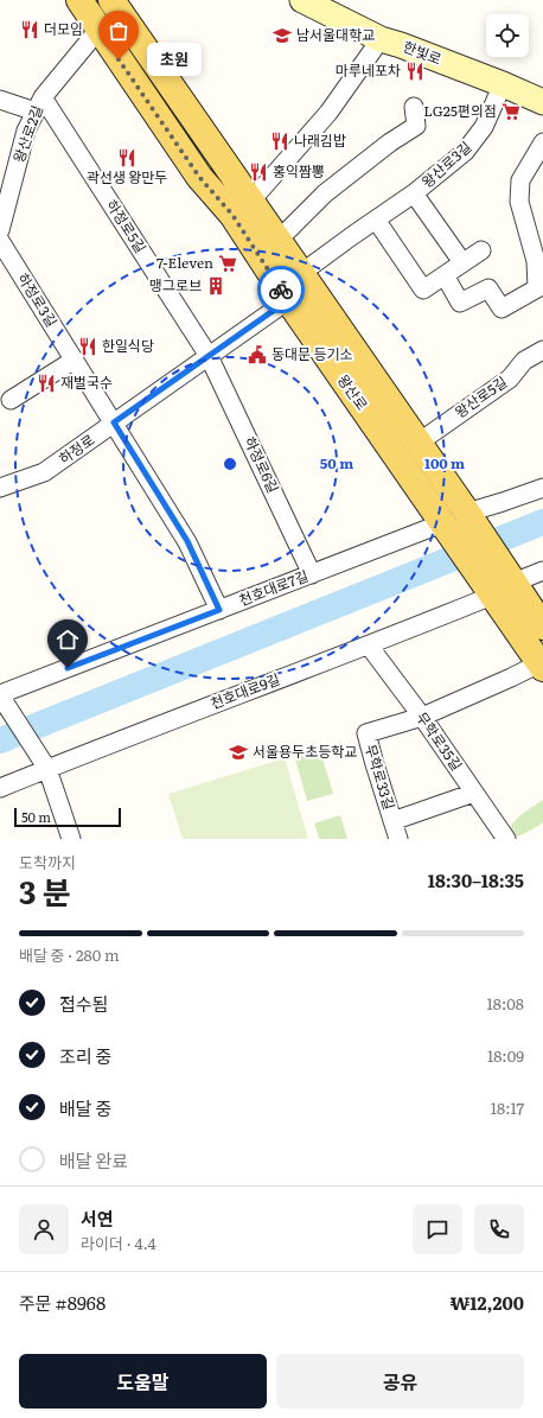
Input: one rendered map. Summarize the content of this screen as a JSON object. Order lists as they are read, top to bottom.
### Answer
{
  "streets": {
    "main road": ["왕산로"],
    "street": [
      "한빛로",
      "왕산로2길",
      "왕산로3길",
      "하정로5길",
      "하정로3길",
      "왕산로5길",
      "하정로",
      "하정로6길",
      "천호대로7길",
      "천호대로9길",
      "무학로35길",
      "무학로33길"
    ]
  },
  "crossings": [
    ["한빛로", "왕산로3길"],
    ["왕산로2길", "하정로5길"],
    ["왕산로2길", "왕산로"],
    ["왕산로3길", "왕산로"],
    ["하정로5길", "하정로"],
    ["하정로5길", "하정로6길"],
    ["하정로3길", "하정로"],
    ["하정로3길", "천호대로7길"],
    ["왕산로", "왕산로5길"],
    ["왕산로", "하정로"],
    ["왕산로", "천호대로7길"],
    ["왕산로", "천호대로9길"],
    ["하정로", "하정로6길"],
    ["하정로6길", "천호대로7길"],
    ["천호대로9길", "무학로35길"],
    ["무학로35길", "무학로33길"]
  ],
  "places": {
    "restaurant": [
      "더모임",
      "마루네포차",
      "나래김밥",
      "곽선생 왕만두",
      "홍익짬뽕",
      "한일식당",
      "재벌국수"
    ],
    "school or university": ["남서울대학교", "서울용두초등학교"],
    "other": ["초원"],
    "supermarket": ["LG25편의점", "7-Eleven"],
    "building": ["맹그로브"],
    "public building": ["동대문 등기소"]
  },
  "scale_bar": "50 m",
  "page": {
    "bubble": "초원",
    "scale": "50 m",
    "heading": ["3 분", "도착까지", "18:30–18:35"],
    "panel": [
      "서연",
      "라이더 · 4.4",
      "주문 #8968",
      "₩12,200"
    ],
    "bar": "배달 중 · 280 m",
    "list": [
      ["접수됨", "18:08"],
      ["조리 중", "18:09"],
      ["배달 중", "18:17"],
      "배달 완료"
    ],
    "buttons": ["도움말", "공유"]
  },
  "rings": ["50 m", "100 m"]
}
